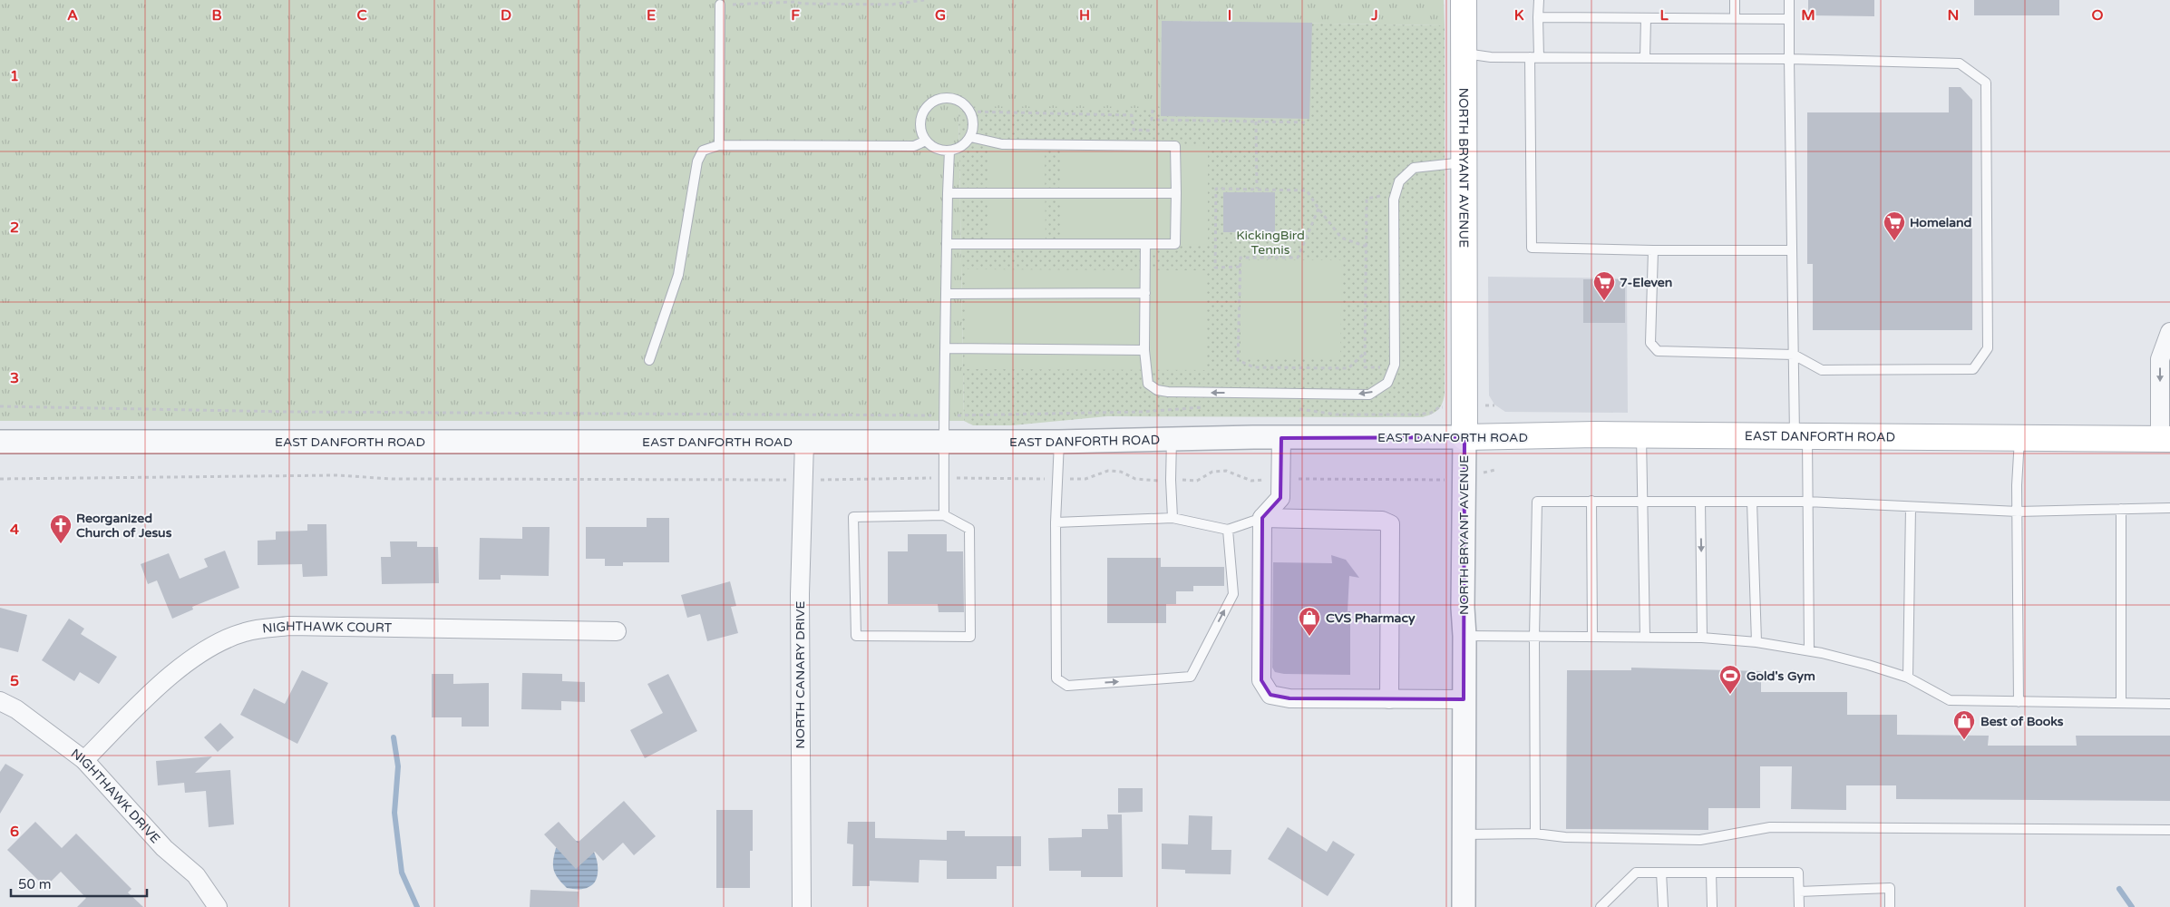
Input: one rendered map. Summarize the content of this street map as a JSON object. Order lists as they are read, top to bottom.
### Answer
{
  "streets": {
    "main road": ["NORTH BRYANT AVENUE", "EAST DANFORTH ROAD"],
    "street": ["NIGHTHAWK COURT", "NORTH CANARY DRIVE", "NIGHTHAWK DRIVE"]
  },
  "crossings": [
    ["NORTH BRYANT AVENUE", "EAST DANFORTH ROAD"],
    ["EAST DANFORTH ROAD", "NORTH CANARY DRIVE"],
    ["NIGHTHAWK COURT", "NIGHTHAWK DRIVE"]
  ],
  "parks": ["KickingBird Tennis"],
  "places": {
    "supermarket": ["Homeland", "7-Eleven"],
    "church": ["Reorganized Church of Jesus"],
    "shop": ["CVS Pharmacy", "Best of Books"],
    "sports": ["Gold's Gym"]
  },
  "scale_bar": "50 m",
  "grid": {
    "columns": [
      "A",
      "B",
      "C",
      "D",
      "E",
      "F",
      "G",
      "H",
      "I",
      "J",
      "K",
      "L",
      "M",
      "N",
      "O"
    ],
    "rows": [
      "1",
      "2",
      "3",
      "4",
      "5",
      "6"
    ]
  }
}
